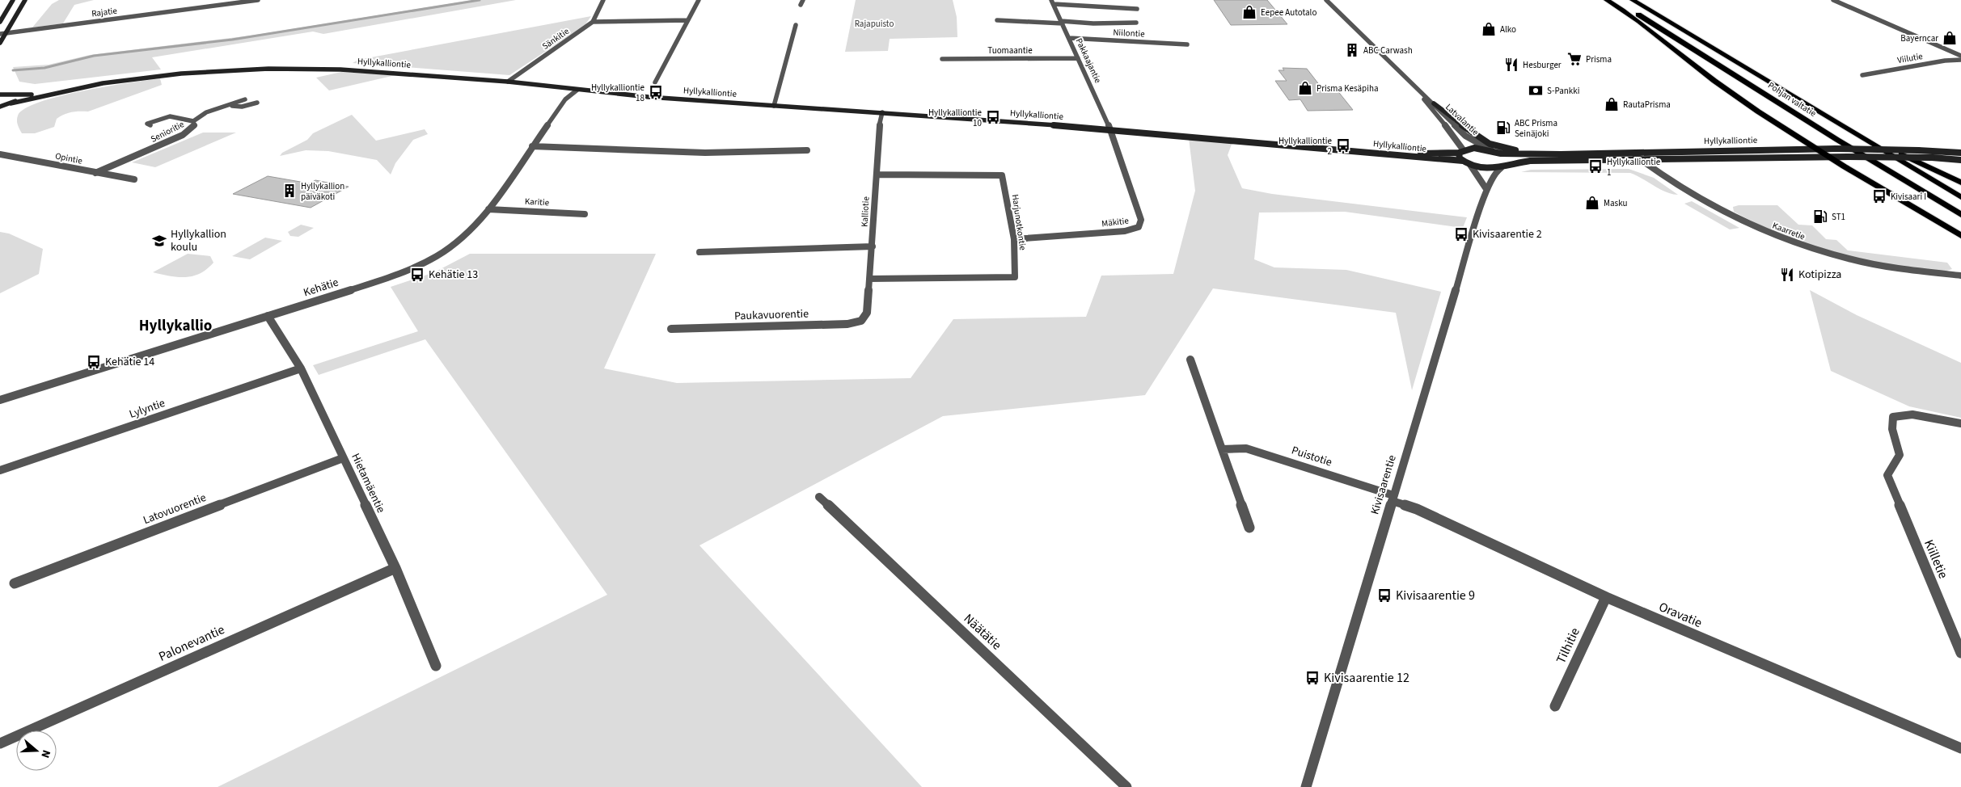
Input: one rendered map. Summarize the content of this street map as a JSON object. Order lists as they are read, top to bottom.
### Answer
{
  "streets": {
    "highway": ["Pohjan valtatie"],
    "main road": ["Hyllykalliontie"],
    "street": [
      "Rajatie",
      "Niilontie",
      "Sänkitie",
      "Tuomaantie",
      "Viilutie",
      "Pakkaajantie",
      "Latvalantie",
      "Senioritie",
      "Opintie",
      "Karitie",
      "Kalliotie",
      "Harjunotkontie",
      "Mäkitie",
      "Kaarretie",
      "Kehätie",
      "Paukavuorentie",
      "Lylyntie",
      "Puistotie",
      "Hietamäentie",
      "Kivisaarentie",
      "Latovuorentie",
      "Kiilletie",
      "Oravatie",
      "Näätätie",
      "Palonevantie",
      "Tilhitie"
    ]
  },
  "crossings": [
    ["Niilontie", "Pakkaajantie"],
    ["Sänkitie", "Hyllykalliontie"],
    ["Tuomaantie", "Pakkaajantie"],
    ["Pakkaajantie", "Hyllykalliontie"],
    ["Pakkaajantie", "Mäkitie"],
    ["Hyllykalliontie", "Latvalantie"],
    ["Hyllykalliontie", "Kalliotie"],
    ["Hyllykalliontie", "Mäkitie"],
    ["Hyllykalliontie", "Kaarretie"],
    ["Hyllykalliontie", "Kehätie"],
    ["Hyllykalliontie", "Kivisaarentie"],
    ["Senioritie", "Opintie"],
    ["Karitie", "Kehätie"],
    ["Kalliotie", "Harjunotkontie"],
    ["Kalliotie", "Paukavuorentie"],
    ["Harjunotkontie", "Mäkitie"],
    ["Kehätie", "Hietamäentie"],
    ["Lylyntie", "Hietamäentie"],
    ["Puistotie", "Kivisaarentie"],
    ["Puistotie", "Oravatie"],
    ["Hietamäentie", "Latovuorentie"],
    ["Hietamäentie", "Palonevantie"],
    ["Kivisaarentie", "Oravatie"],
    ["Oravatie", "Tilhitie"]
  ],
  "districts": ["Hyllykallio"],
  "parks": ["Rajapuisto"],
  "places": {
    "shop": [
      "Eepee Autotalo",
      "Alko",
      "Bayerncar",
      "Prisma Kesäpiha",
      "RautaPrisma",
      "Masku"
    ],
    "building": ["ABC Carwash", "Hyllykallion päiväkoti"],
    "supermarket": ["Prisma"],
    "restaurant": ["Hesburger", "Kotipizza"],
    "bank": ["S-Pankki"],
    "bus stop": [
      "Hyllykalliontie 18",
      "Hyllykalliontie 10",
      "Hyllykalliontie 2",
      "Hyllykalliontie 1",
      "Kivisaari I",
      "Kivisaarentie 2",
      "Kehätie 13",
      "Kehätie 14",
      "Kivisaarentie 9",
      "Kivisaarentie 12"
    ],
    "fuel station": ["ABC Prisma Seinäjoki", "ST1"],
    "school or university": ["Hyllykallion koulu"]
  },
  "north": "right"
}
